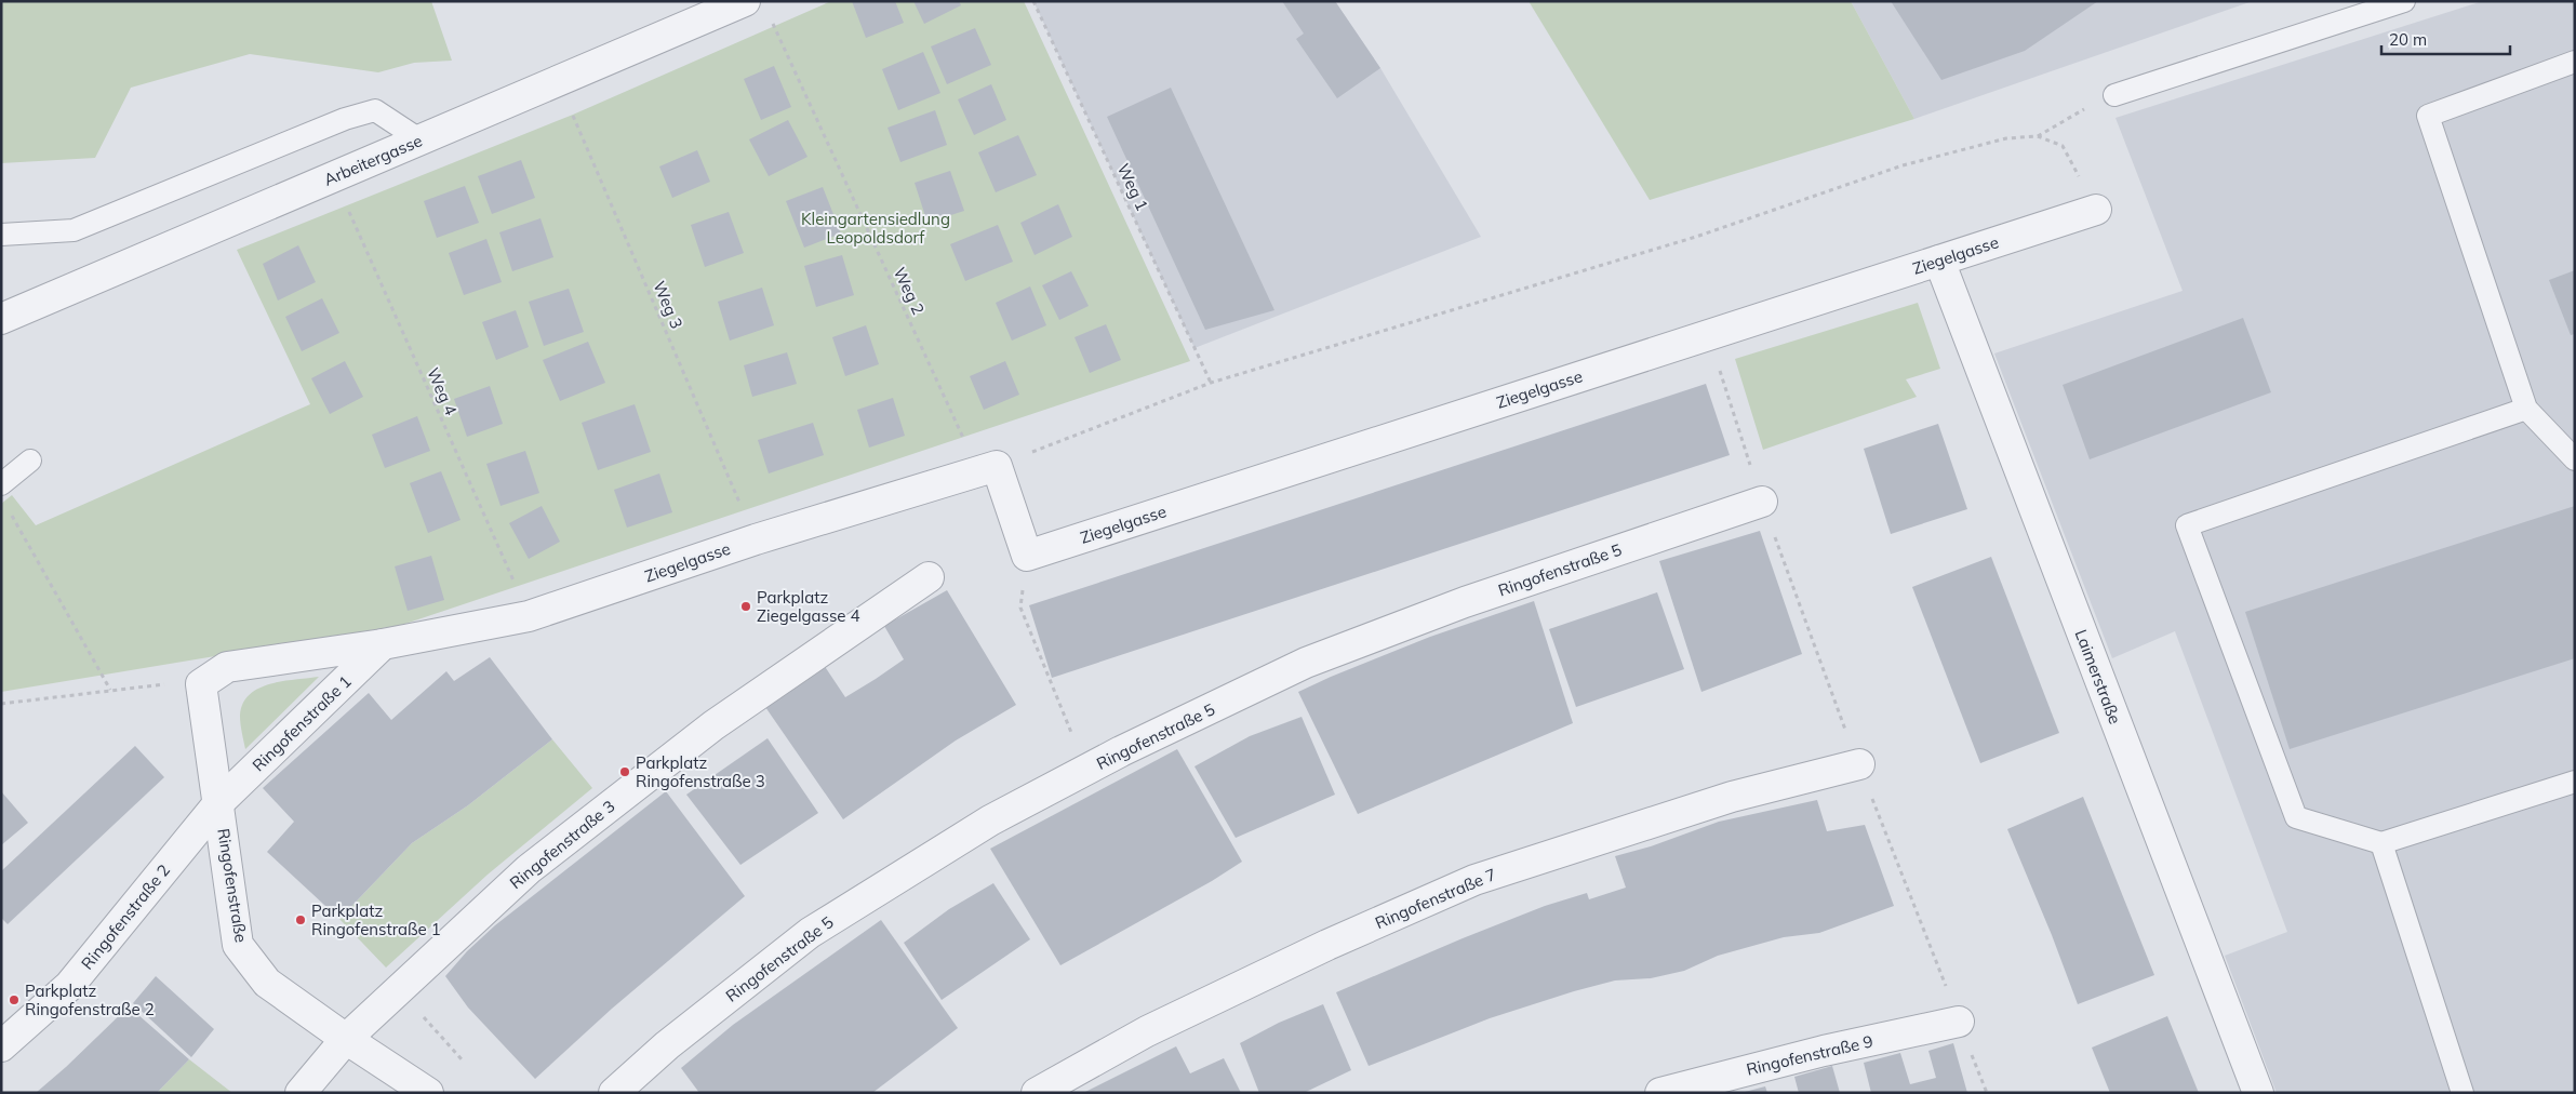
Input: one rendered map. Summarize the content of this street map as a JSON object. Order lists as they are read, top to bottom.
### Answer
{
  "streets": {
    "street": [
      "Arbeitergasse",
      "Ziegelgasse",
      "Ringofenstraße 5",
      "Laimerstraße",
      "Ringofenstraße 1",
      "Ringofenstraße 3",
      "Ringofenstraße",
      "Ringofenstraße 7",
      "Ringofenstraße 2",
      "Ringofenstraße 9"
    ],
    "path": [
      "Weg 1",
      "Weg 2",
      "Weg 3",
      "Weg 4"
    ]
  },
  "crossings": [
    ["Arbeitergasse", "Weg 3"],
    ["Arbeitergasse", "Weg 4"],
    ["Ziegelgasse", "Weg 2"],
    ["Ziegelgasse", "Weg 3"],
    ["Ziegelgasse", "Weg 4"],
    ["Ziegelgasse", "Laimerstraße"],
    ["Ziegelgasse", "Ringofenstraße 1"],
    ["Ziegelgasse", "Ringofenstraße"],
    ["Ringofenstraße 1", "Ringofenstraße"],
    ["Ringofenstraße 1", "Ringofenstraße 2"],
    ["Ringofenstraße 3", "Ringofenstraße"],
    ["Ringofenstraße", "Ringofenstraße 2"]
  ],
  "parks": ["Kleingartensiedlung Leopoldsdorf"],
  "places": [
    "Parkplatz Ziegelgasse 4",
    "Parkplatz Ringofenstraße 3",
    "Parkplatz Ringofenstraße 1",
    "Parkplatz Ringofenstraße 2"
  ],
  "scale_bar": "20 m"
}
